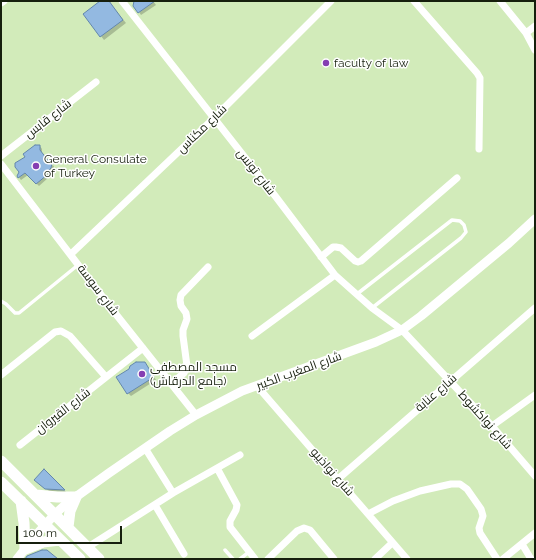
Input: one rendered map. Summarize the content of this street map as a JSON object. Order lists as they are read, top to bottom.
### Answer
{
  "streets": {
    "street": [
      "شارع قابس",
      "شارع مكناس",
      "شارع تونس",
      "شارع سوسة",
      "شارع المغرب الكبير",
      "شارع عنابة",
      "شارع القيروان",
      "شارع نواكشوط",
      "شارع نواذيبو"
    ]
  },
  "crossings": [
    ["شارع مكناس", "شارع تونس"],
    ["شارع مكناس", "شارع سوسة"],
    ["شارع تونس", "شارع المغرب الكبير"],
    ["شارع تونس", "شارع نواكشوط"],
    ["شارع سوسة", "شارع المغرب الكبير"],
    ["شارع سوسة", "شارع القيروان"],
    ["شارع المغرب الكبير", "شارع نواكشوط"],
    ["شارع المغرب الكبير", "شارع نواذيبو"],
    ["شارع عنابة", "شارع نواكشوط"],
    ["شارع عنابة", "شارع نواذيبو"]
  ],
  "places": ["faculty of law", "General Consulate of Turkey", "مسجد المصطفى (جامع الدرقاش)"],
  "scale_bar": "100 m"
}
